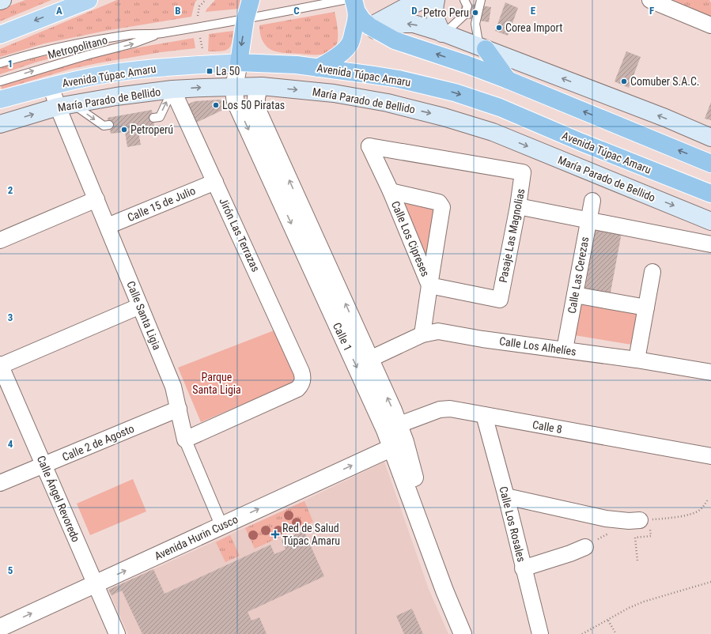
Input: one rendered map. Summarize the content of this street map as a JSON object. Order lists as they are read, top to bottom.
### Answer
{
  "streets": {
    "highway": ["Avenida Túpac Amaru"],
    "main road": ["María Parado de Bellido"],
    "street": [
      "Calle 15 de Julio",
      "Jirón Las Terrazas",
      "Pasaje Las Magnolias",
      "Calle Los Cipreses",
      "Calle Las Cerezas",
      "Calle Santa Ligia",
      "Calle 1",
      "Calle Los Alhelíes",
      "Calle 8",
      "Calle 2 de Agosto",
      "Calle Ángel Revoredo",
      "Calle Los Rosales",
      "Avenida Hurin Cusco"
    ],
    "lane": ["Metropolitano"]
  },
  "crossings": [
    ["Avenida Túpac Amaru", "Calle Santa Ligia"],
    ["Avenida Túpac Amaru", "Calle 1"],
    ["María Parado de Bellido", "Jirón Las Terrazas"],
    ["María Parado de Bellido", "Calle Santa Ligia"],
    ["María Parado de Bellido", "Calle 1"],
    ["Calle 15 de Julio", "Jirón Las Terrazas"],
    ["Calle 15 de Julio", "Calle Santa Ligia"],
    ["Jirón Las Terrazas", "Calle Santa Ligia"],
    ["Pasaje Las Magnolias", "Calle Los Cipreses"],
    ["Calle Los Cipreses", "Calle Los Alhelíes"],
    ["Calle Las Cerezas", "Calle Los Alhelíes"],
    ["Calle Santa Ligia", "Calle 2 de Agosto"],
    ["Calle Santa Ligia", "Avenida Hurin Cusco"],
    ["Calle 1", "Calle Los Alhelíes"],
    ["Calle 1", "Calle 8"],
    ["Calle 1", "Avenida Hurin Cusco"],
    ["Calle 8", "Calle Los Rosales"],
    ["Calle 2 de Agosto", "Calle Ángel Revoredo"],
    ["Calle Ángel Revoredo", "Avenida Hurin Cusco"]
  ],
  "one_way": ["Avenida Hurin Cusco"],
  "parks": ["Parque Santa Ligia"],
  "places": {
    "other": [
      "Petro Peru",
      "Corea Import",
      "Comuber S.A.C.",
      "Los 50 Piratas",
      "Petroperú"
    ],
    "transit": ["La 50"],
    "health": ["Red de Salud Túpac Amaru"]
  },
  "grid": {
    "columns": [
      "A",
      "B",
      "C",
      "D",
      "E",
      "F"
    ],
    "rows": [
      "1",
      "2",
      "3",
      "4",
      "5"
    ]
  }
}
